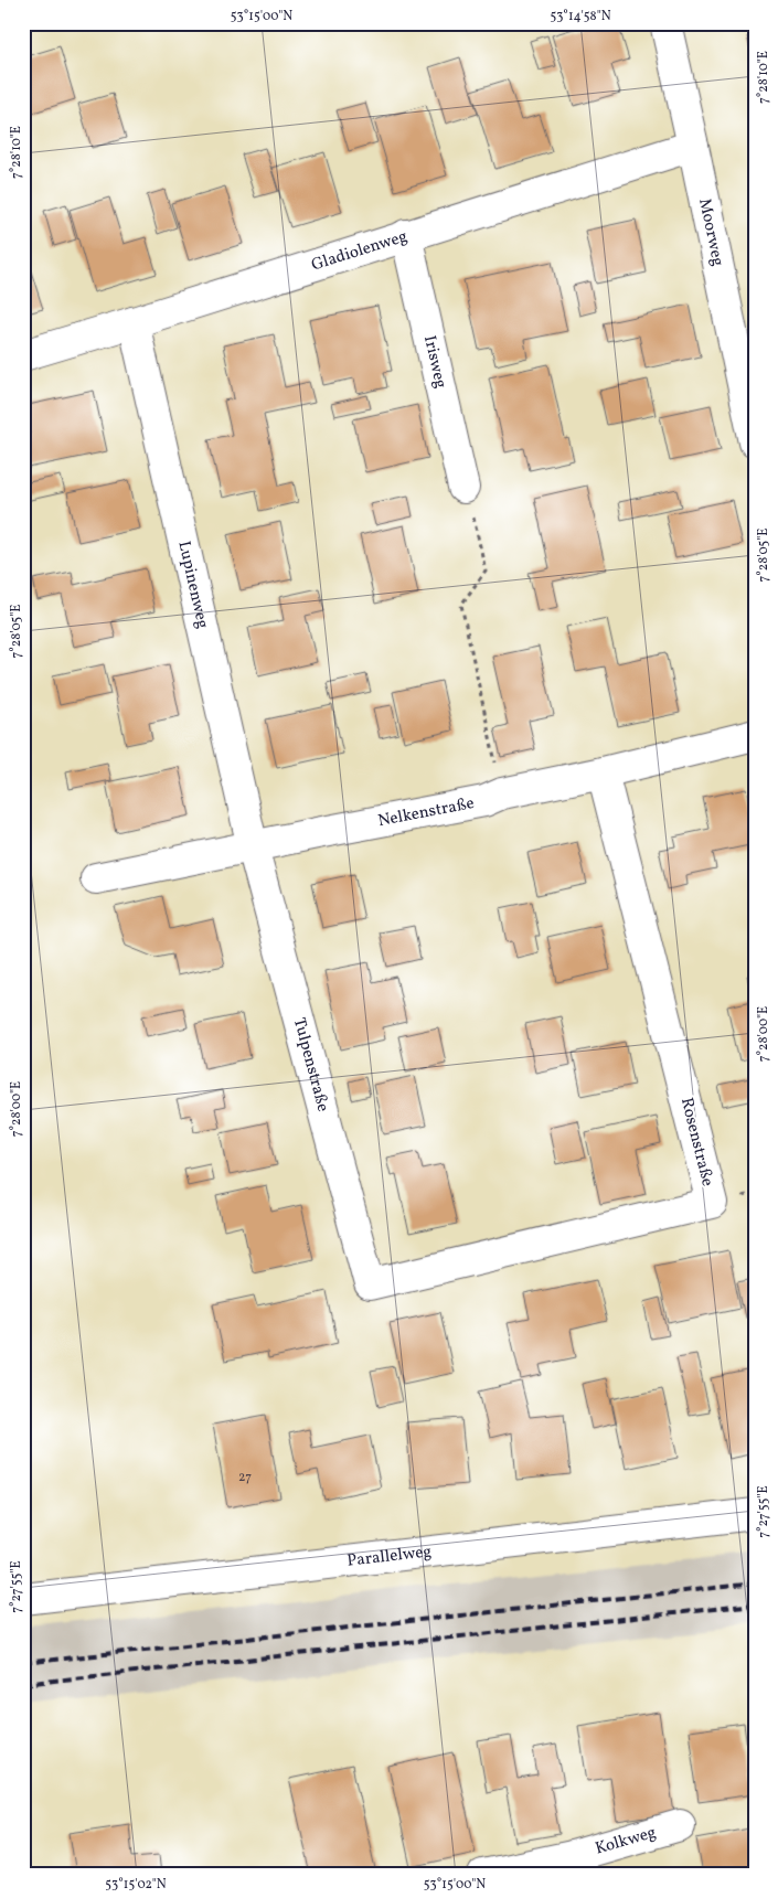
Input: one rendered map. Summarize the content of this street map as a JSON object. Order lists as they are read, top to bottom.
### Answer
{
  "streets": {
    "street": [
      "Moorweg",
      "Gladiolenweg",
      "Irisweg",
      "Lupinenweg",
      "Nelkenstraße",
      "Tulpenstraße",
      "Rosenstraße",
      "Parallelweg",
      "Kolkweg"
    ]
  },
  "crossings": [
    ["Moorweg", "Gladiolenweg"],
    ["Gladiolenweg", "Irisweg"],
    ["Gladiolenweg", "Lupinenweg"],
    ["Lupinenweg", "Nelkenstraße"],
    ["Lupinenweg", "Tulpenstraße"],
    ["Nelkenstraße", "Tulpenstraße"],
    ["Nelkenstraße", "Rosenstraße"],
    ["Tulpenstraße", "Rosenstraße"]
  ],
  "house_numbers": ["27"],
  "coordinates": [
    "53°15'00\"N",
    "53°14'58\"N",
    "7°28'10\"E",
    "7°28'05\"E",
    "7°28'00\"E",
    "7°27'55\"E",
    "53°15'02\"N"
  ]
}
